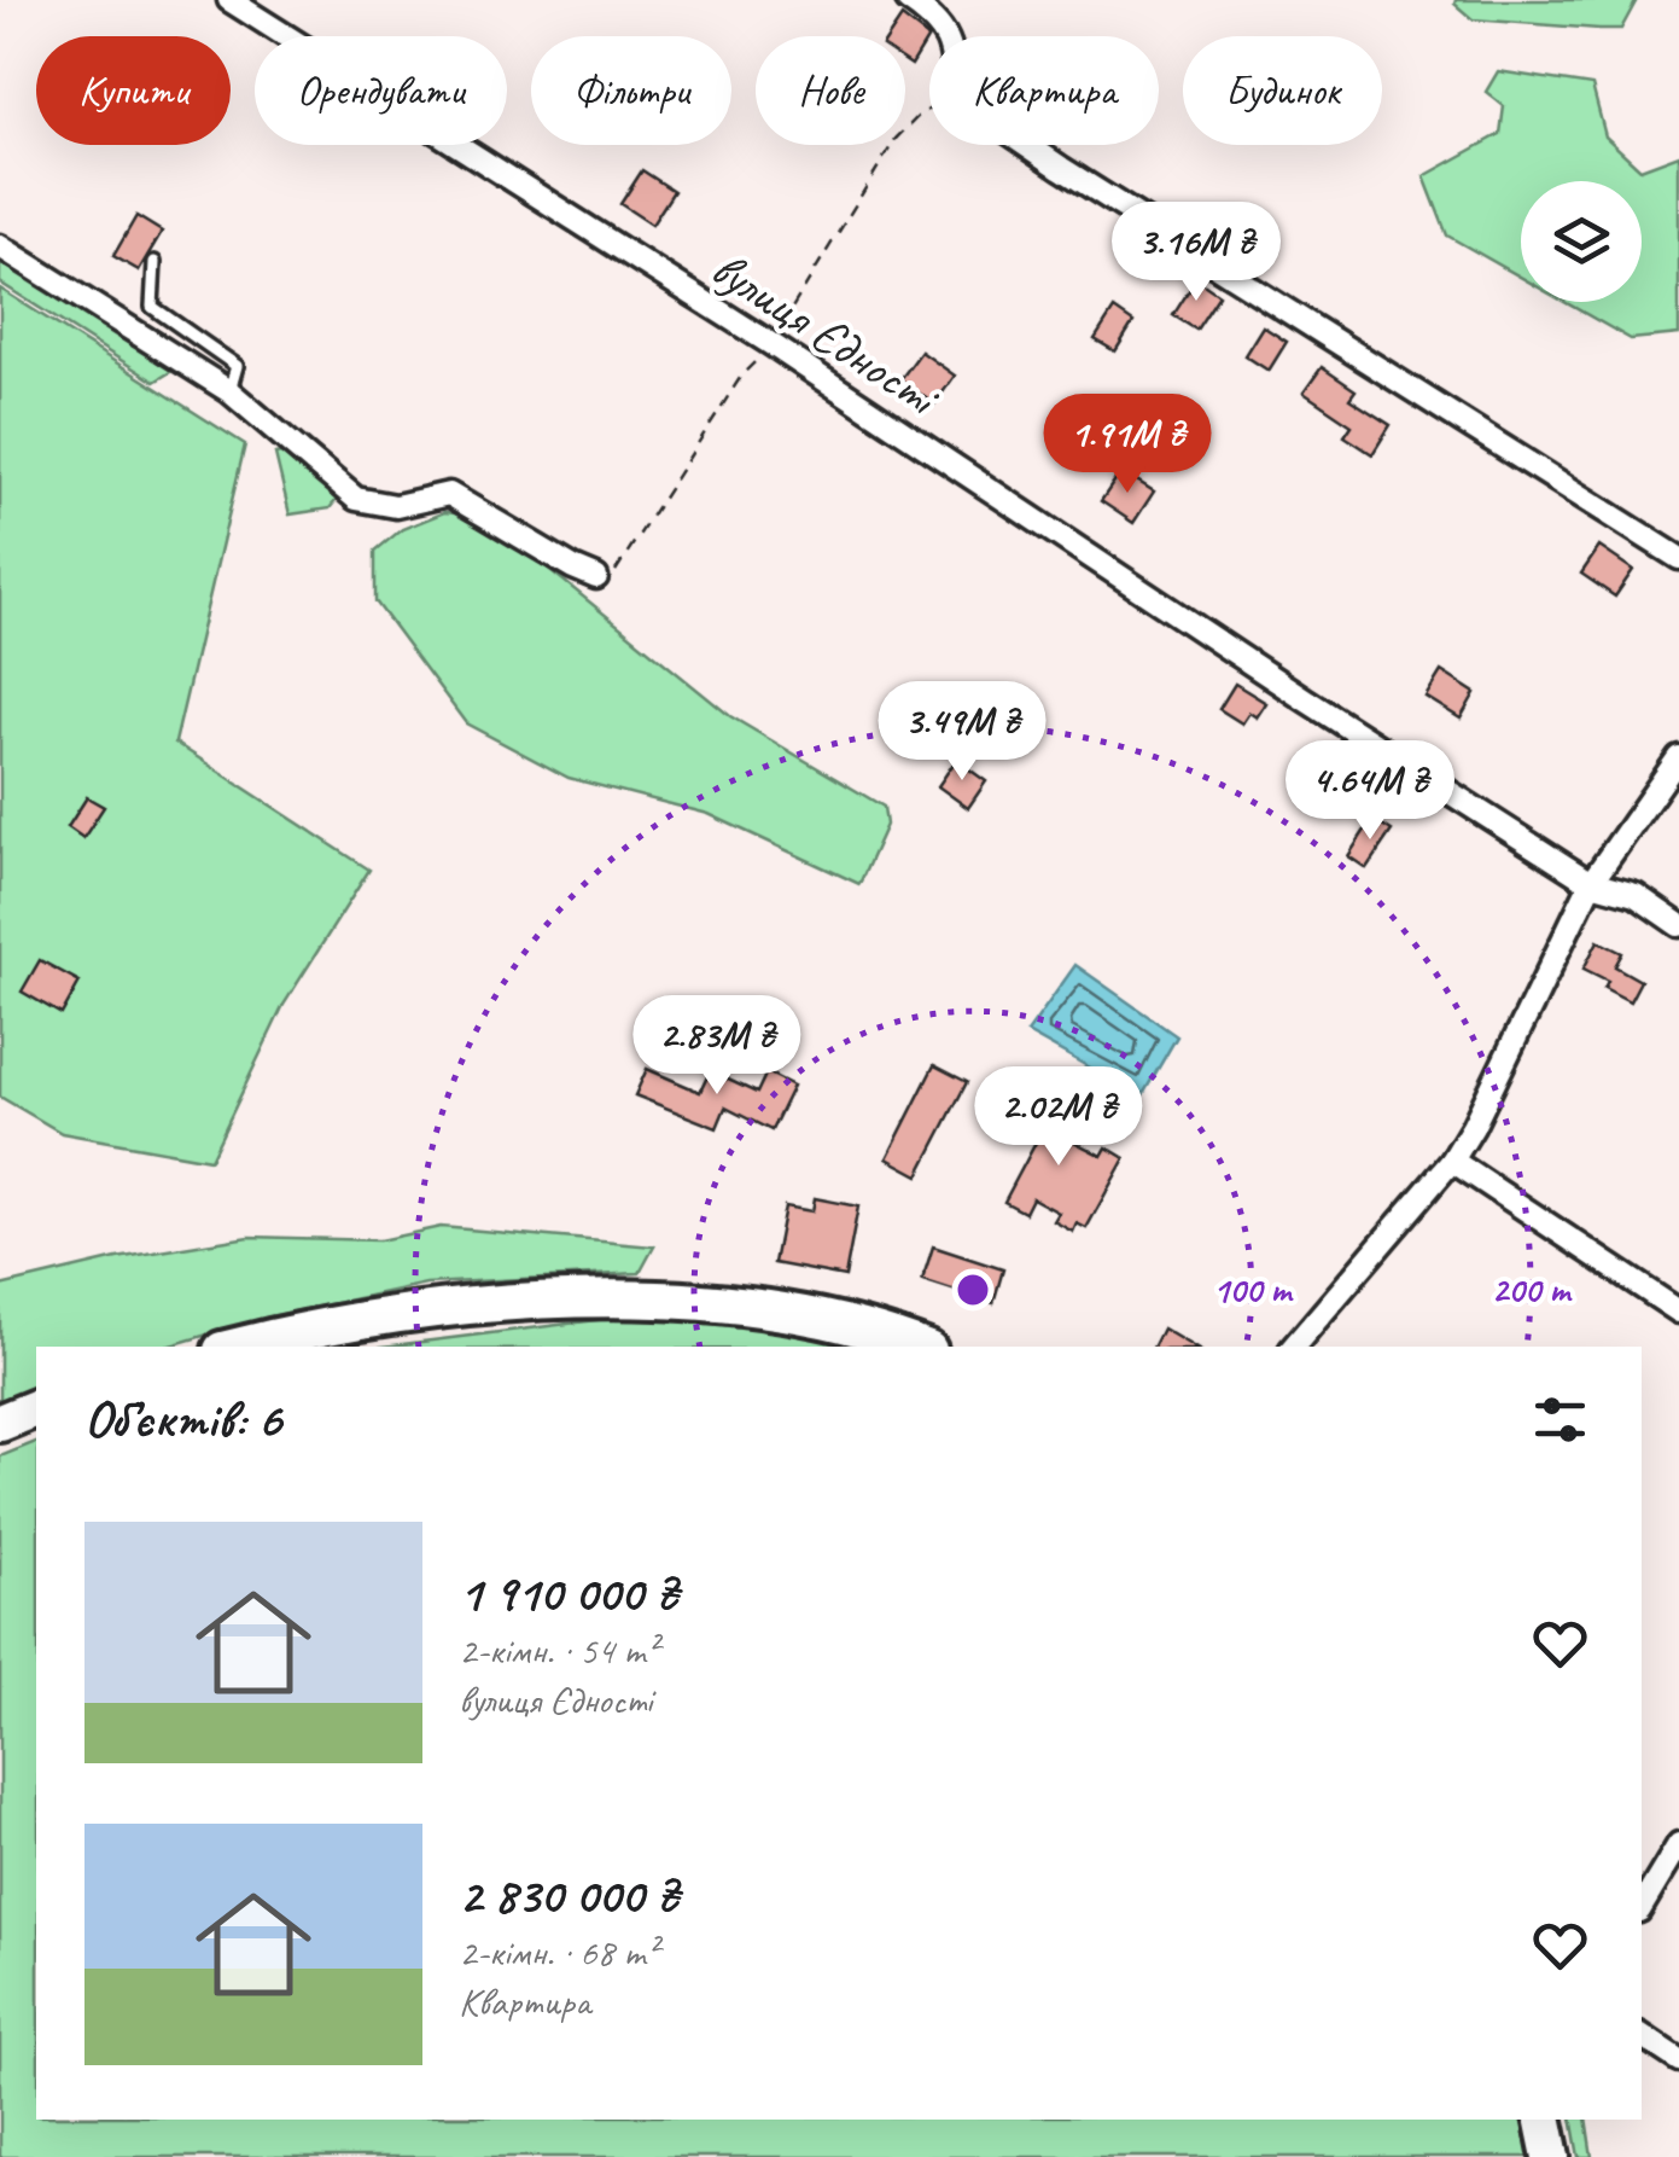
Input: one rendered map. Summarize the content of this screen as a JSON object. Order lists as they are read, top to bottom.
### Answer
{
  "streets": {
    "street": ["вулиця Єдності"]
  },
  "page": {
    "chip": [
      "Купити",
      "Орендувати",
      "Фільтри",
      "Нове",
      "Квартира",
      "Будинок"
    ],
    "price": [
      "3.16M ₴",
      "1.91M ₴",
      "3.49M ₴",
      "4.64M ₴",
      "2.83M ₴",
      "2.02M ₴"
    ],
    "heading": "Об’єктів: 6",
    "list": [
      {
        "name": "1 910 000 ₴",
        "note": "2-кімн. · 54 m² · вулиця Єдності"
      },
      {
        "name": "2 830 000 ₴",
        "note": "2-кімн. · 68 m² · Квартира"
      }
    ]
  },
  "rings": ["100 m", "200 m"]
}
